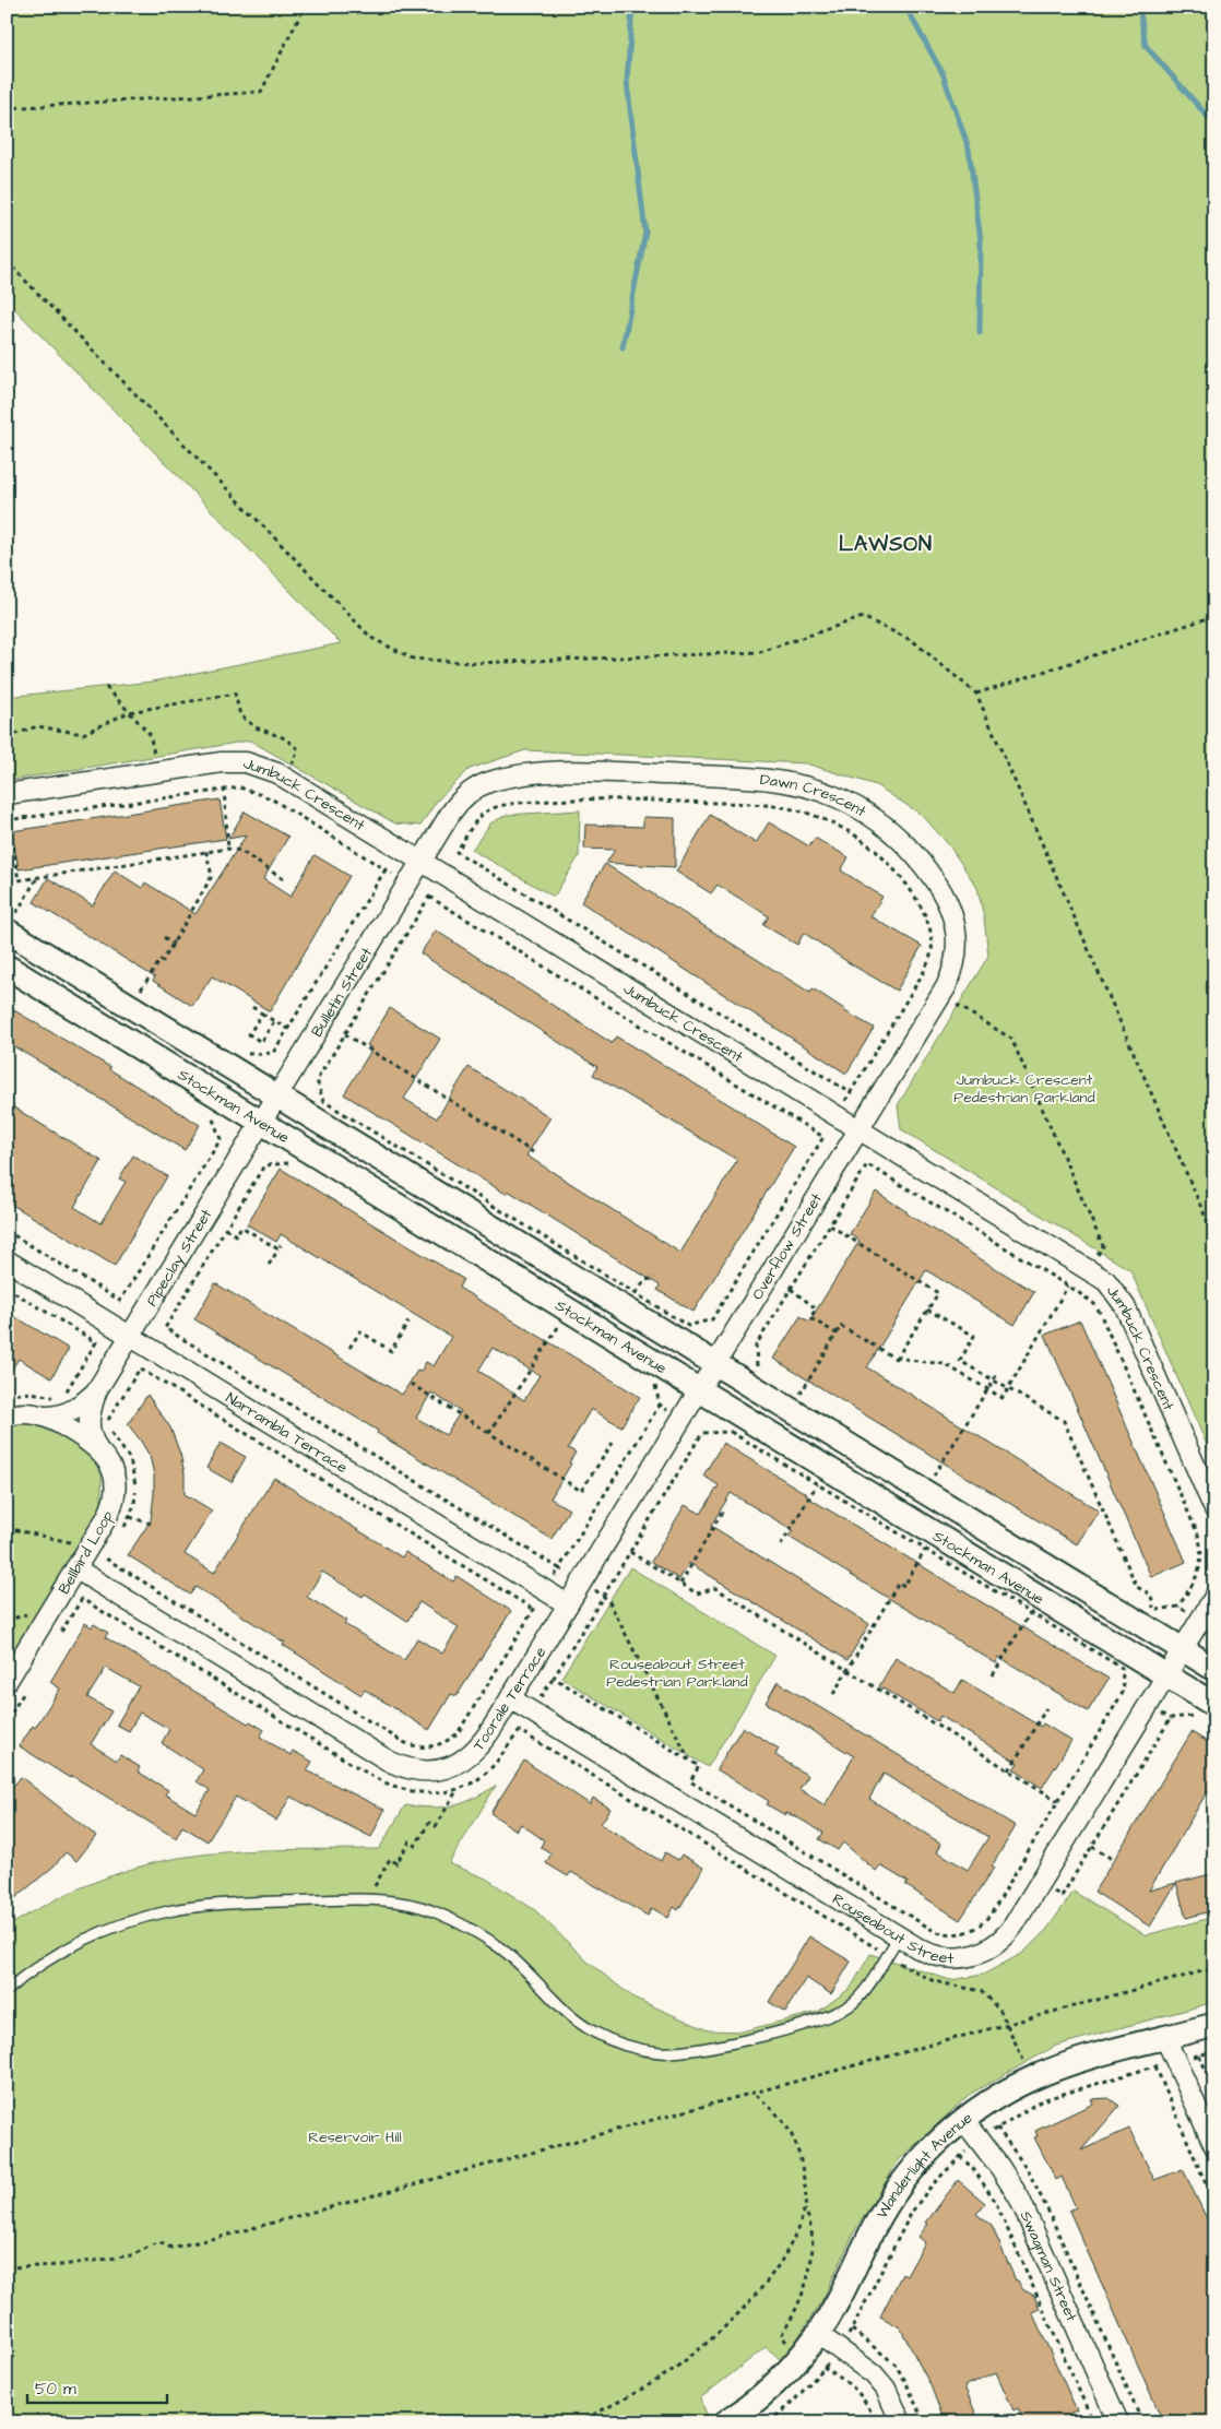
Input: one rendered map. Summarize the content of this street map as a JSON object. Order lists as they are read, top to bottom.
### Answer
{
  "streets": {
    "street": [
      "Jumbuck Crescent",
      "Dawn Crescent",
      "Bulletin Street",
      "Stockman Avenue",
      "Overflow Street",
      "Pipeclay Street",
      "Narrambla Terrace",
      "Bellbird Loop",
      "Toorale Terrace",
      "Rouseabout Street",
      "Wanderlight Avenue",
      "Swagman Street"
    ]
  },
  "crossings": [
    ["Jumbuck Crescent", "Dawn Crescent"],
    ["Jumbuck Crescent", "Bulletin Street"],
    ["Jumbuck Crescent", "Overflow Street"],
    ["Dawn Crescent", "Bulletin Street"],
    ["Dawn Crescent", "Overflow Street"],
    ["Bulletin Street", "Stockman Avenue"],
    ["Bulletin Street", "Pipeclay Street"],
    ["Stockman Avenue", "Overflow Street"],
    ["Stockman Avenue", "Pipeclay Street"],
    ["Stockman Avenue", "Toorale Terrace"],
    ["Stockman Avenue", "Rouseabout Street"],
    ["Overflow Street", "Toorale Terrace"],
    ["Pipeclay Street", "Narrambla Terrace"],
    ["Pipeclay Street", "Bellbird Loop"],
    ["Narrambla Terrace", "Toorale Terrace"],
    ["Bellbird Loop", "Toorale Terrace"],
    ["Toorale Terrace", "Rouseabout Street"],
    ["Wanderlight Avenue", "Swagman Street"]
  ],
  "districts": ["LAWSON"],
  "parks": ["Jumbuck Crescent Pedestrian Parkland", "Rouseabout Street Pedestrian Parkland", "Reservoir Hill"],
  "scale_bar": "50 m"
}
